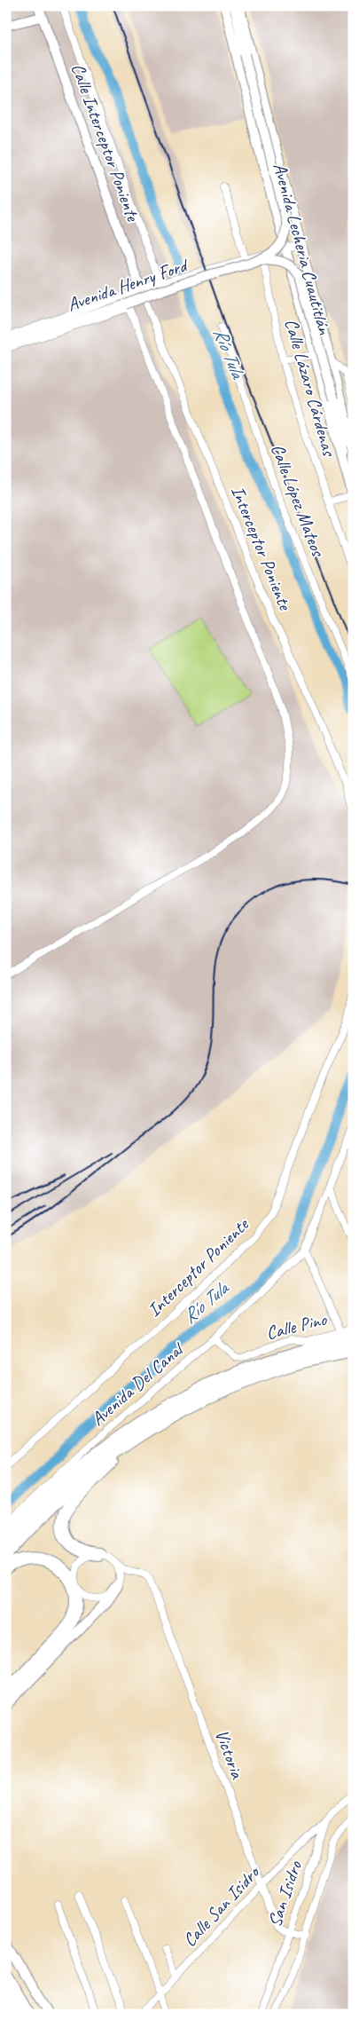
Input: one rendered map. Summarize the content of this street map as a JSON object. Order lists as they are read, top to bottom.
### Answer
{
  "streets": {
    "main road": ["Calle Interceptor Poniente", "Avenida Lecheria Cuautitlán", "Avenida Henry Ford"],
    "street": [
      "Calle Lázaro Cárdenas",
      "Calle López Mateos",
      "Interceptor Poniente",
      "Calle Pino",
      "Avenida Del Canal",
      "Victoria",
      "San Isidro",
      "Calle San Isidro"
    ]
  },
  "crossings": [
    ["Calle Interceptor Poniente", "Avenida Henry Ford"],
    ["Calle Interceptor Poniente", "Interceptor Poniente"],
    ["Avenida Lecheria Cuautitlán", "Avenida Henry Ford"],
    ["Avenida Henry Ford", "Calle Lázaro Cárdenas"],
    ["Avenida Henry Ford", "Interceptor Poniente"],
    ["Calle Pino", "Avenida Del Canal"],
    ["Victoria", "San Isidro"],
    ["Victoria", "Calle San Isidro"],
    ["San Isidro", "Calle San Isidro"]
  ],
  "water": ["Río Tula"]
}
